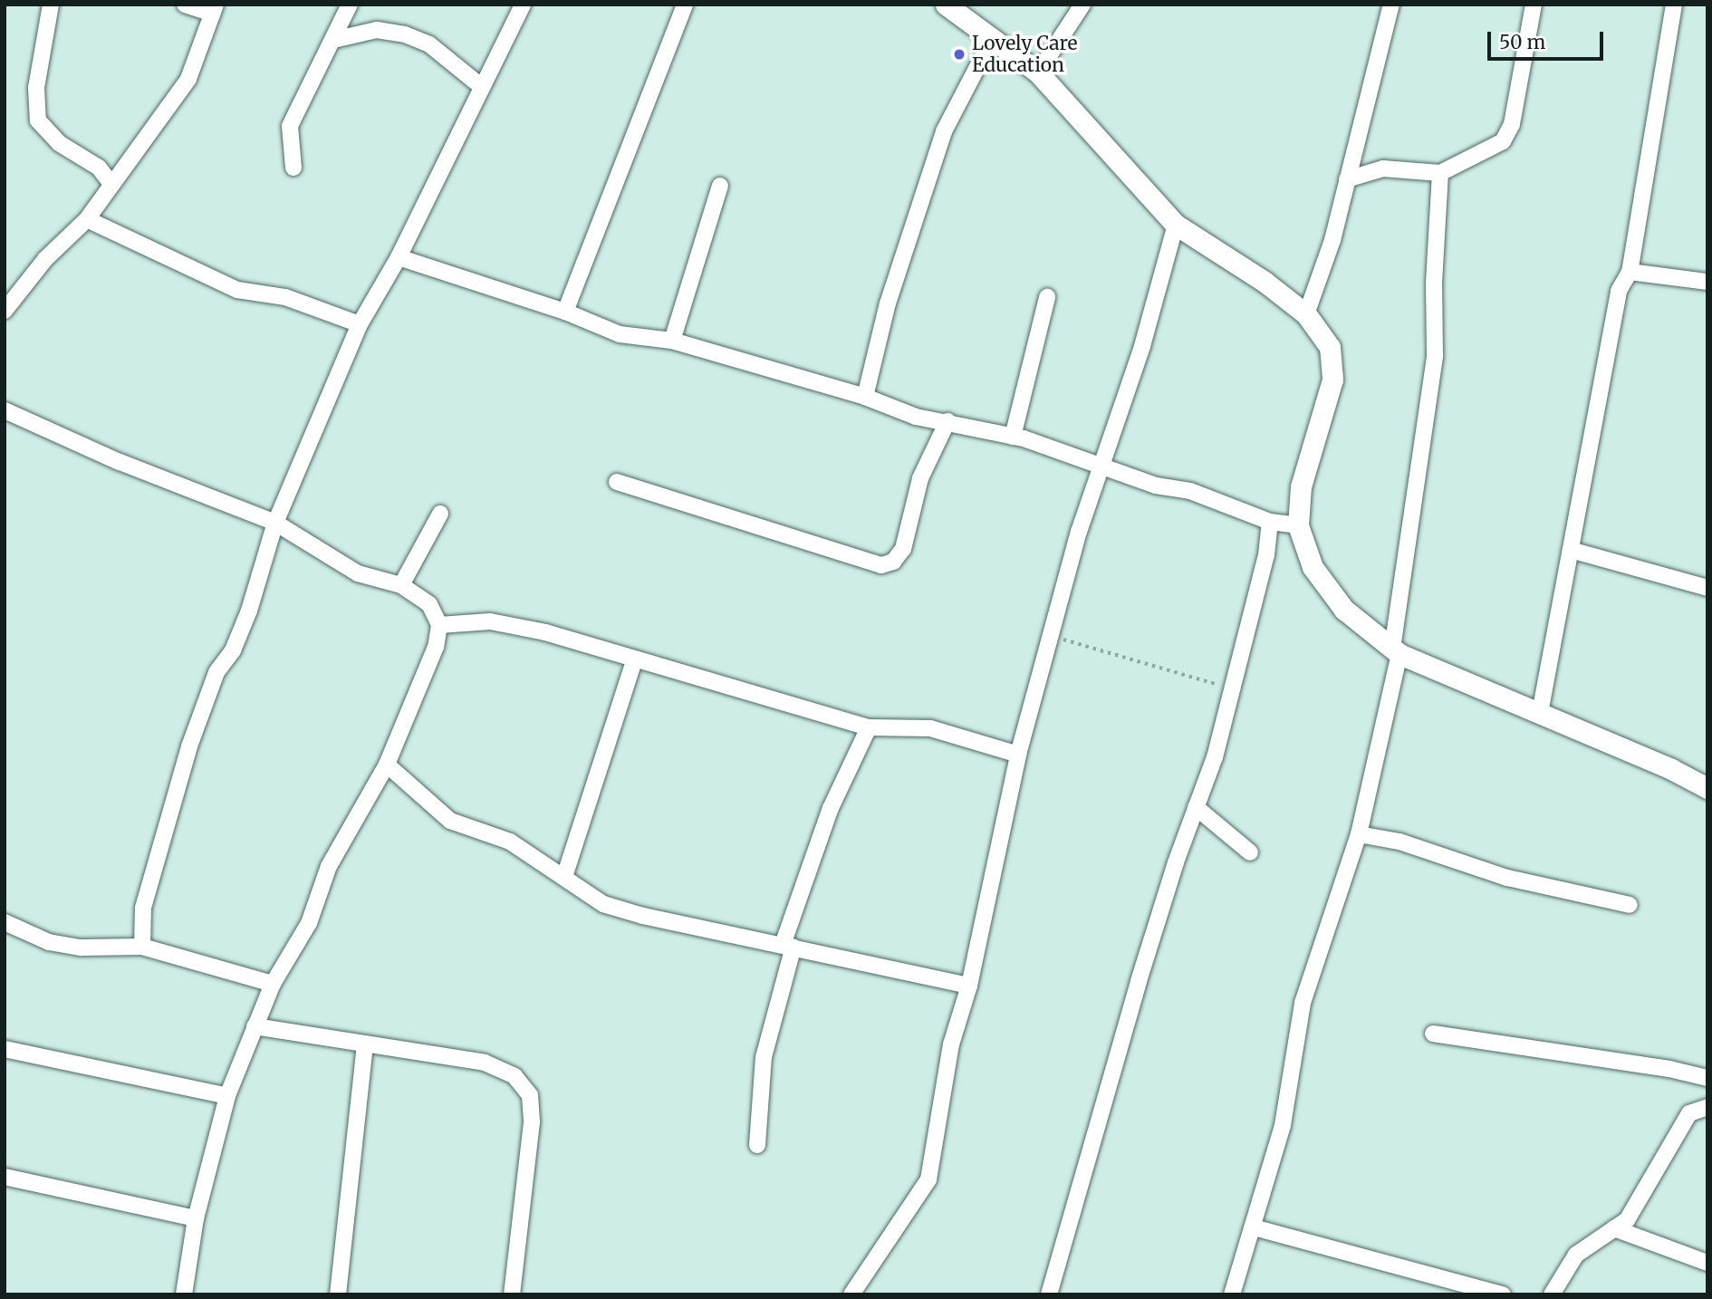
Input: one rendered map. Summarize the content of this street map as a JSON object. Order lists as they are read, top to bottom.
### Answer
{
  "places": ["Lovely Care Education"],
  "scale_bar": "50 m"
}
